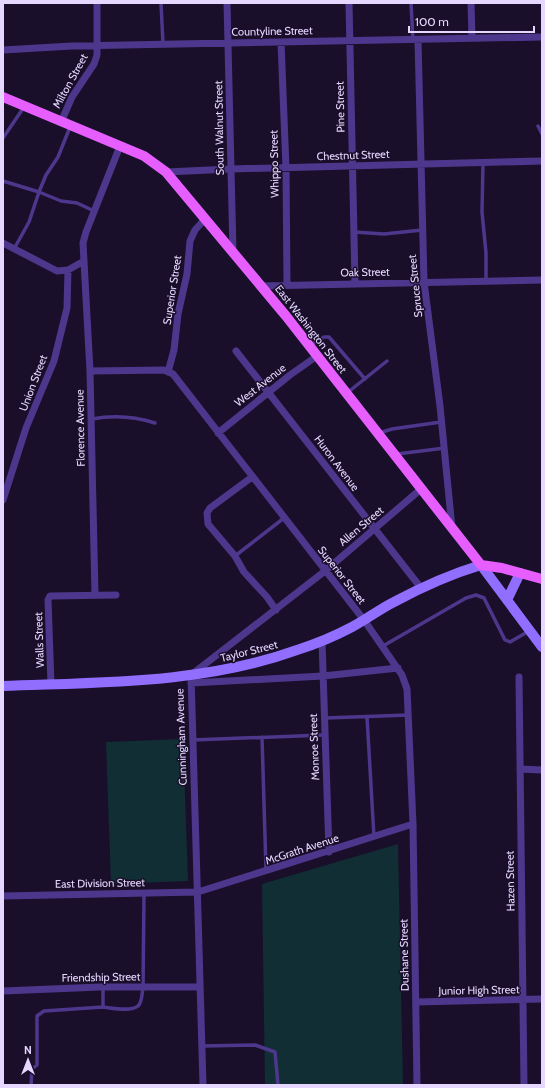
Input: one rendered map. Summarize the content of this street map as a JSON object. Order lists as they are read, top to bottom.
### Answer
{
  "streets": {
    "main road": ["East Washington Street", "Taylor Street"],
    "street": [
      "Countyline Street",
      "Milton Street",
      "Pine Street",
      "South Walnut Street",
      "Chestnut Street",
      "Whippo Street",
      "Oak Street",
      "Spruce Street",
      "Superior Street",
      "Union Street",
      "West Avenue",
      "Florence Avenue",
      "Huron Avenue",
      "Allen Street",
      "Walls Street",
      "Cunningham Avenue",
      "Monroe Street",
      "McGrath Avenue",
      "Hazen Street",
      "East Division Street",
      "Dushane Street",
      "Friendship Street",
      "Junior High Street"
    ]
  },
  "crossings": [
    ["Countyline Street", "Milton Street"],
    ["Countyline Street", "Pine Street"],
    ["Countyline Street", "South Walnut Street"],
    ["Countyline Street", "Whippo Street"],
    ["Countyline Street", "Spruce Street"],
    ["Milton Street", "East Washington Street"],
    ["Pine Street", "Chestnut Street"],
    ["Pine Street", "Oak Street"],
    ["South Walnut Street", "Chestnut Street"],
    ["South Walnut Street", "East Washington Street"],
    ["Chestnut Street", "Whippo Street"],
    ["Chestnut Street", "Spruce Street"],
    ["Chestnut Street", "East Washington Street"],
    ["Whippo Street", "Oak Street"],
    ["Oak Street", "Spruce Street"],
    ["Oak Street", "East Washington Street"],
    ["Spruce Street", "East Washington Street"],
    ["Superior Street", "East Washington Street"],
    ["Superior Street", "West Avenue"],
    ["Superior Street", "Allen Street"],
    ["Superior Street", "Taylor Street"],
    ["Superior Street", "McGrath Avenue"],
    ["Superior Street", "Dushane Street"],
    ["East Washington Street", "West Avenue"],
    ["East Washington Street", "Allen Street"],
    ["East Washington Street", "Taylor Street"],
    ["West Avenue", "Huron Avenue"],
    ["Florence Avenue", "Walls Street"],
    ["Huron Avenue", "Allen Street"],
    ["Huron Avenue", "Taylor Street"],
    ["Allen Street", "Cunningham Avenue"],
    ["Walls Street", "Taylor Street"],
    ["Taylor Street", "Cunningham Avenue"],
    ["Taylor Street", "Monroe Street"],
    ["Cunningham Avenue", "McGrath Avenue"],
    ["Cunningham Avenue", "East Division Street"],
    ["Cunningham Avenue", "Friendship Street"],
    ["Monroe Street", "McGrath Avenue"],
    ["McGrath Avenue", "East Division Street"],
    ["McGrath Avenue", "Dushane Street"],
    ["Hazen Street", "Junior High Street"],
    ["Dushane Street", "Junior High Street"]
  ],
  "scale_bar": "100 m",
  "north": "top"
}
